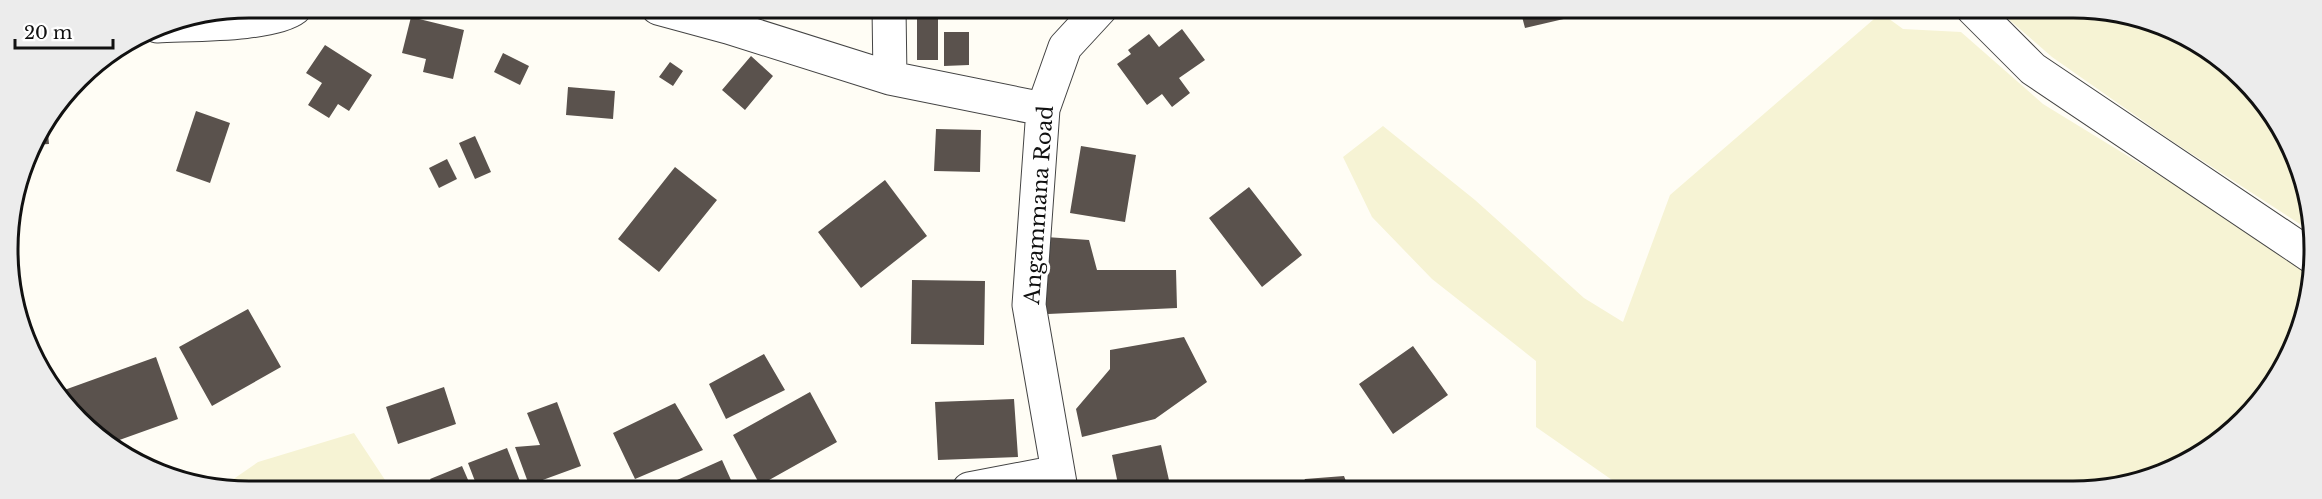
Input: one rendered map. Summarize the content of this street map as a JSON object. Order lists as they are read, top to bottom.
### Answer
{
  "streets": {
    "street": ["Angammana Road"]
  },
  "scale_bar": "20 m"
}
